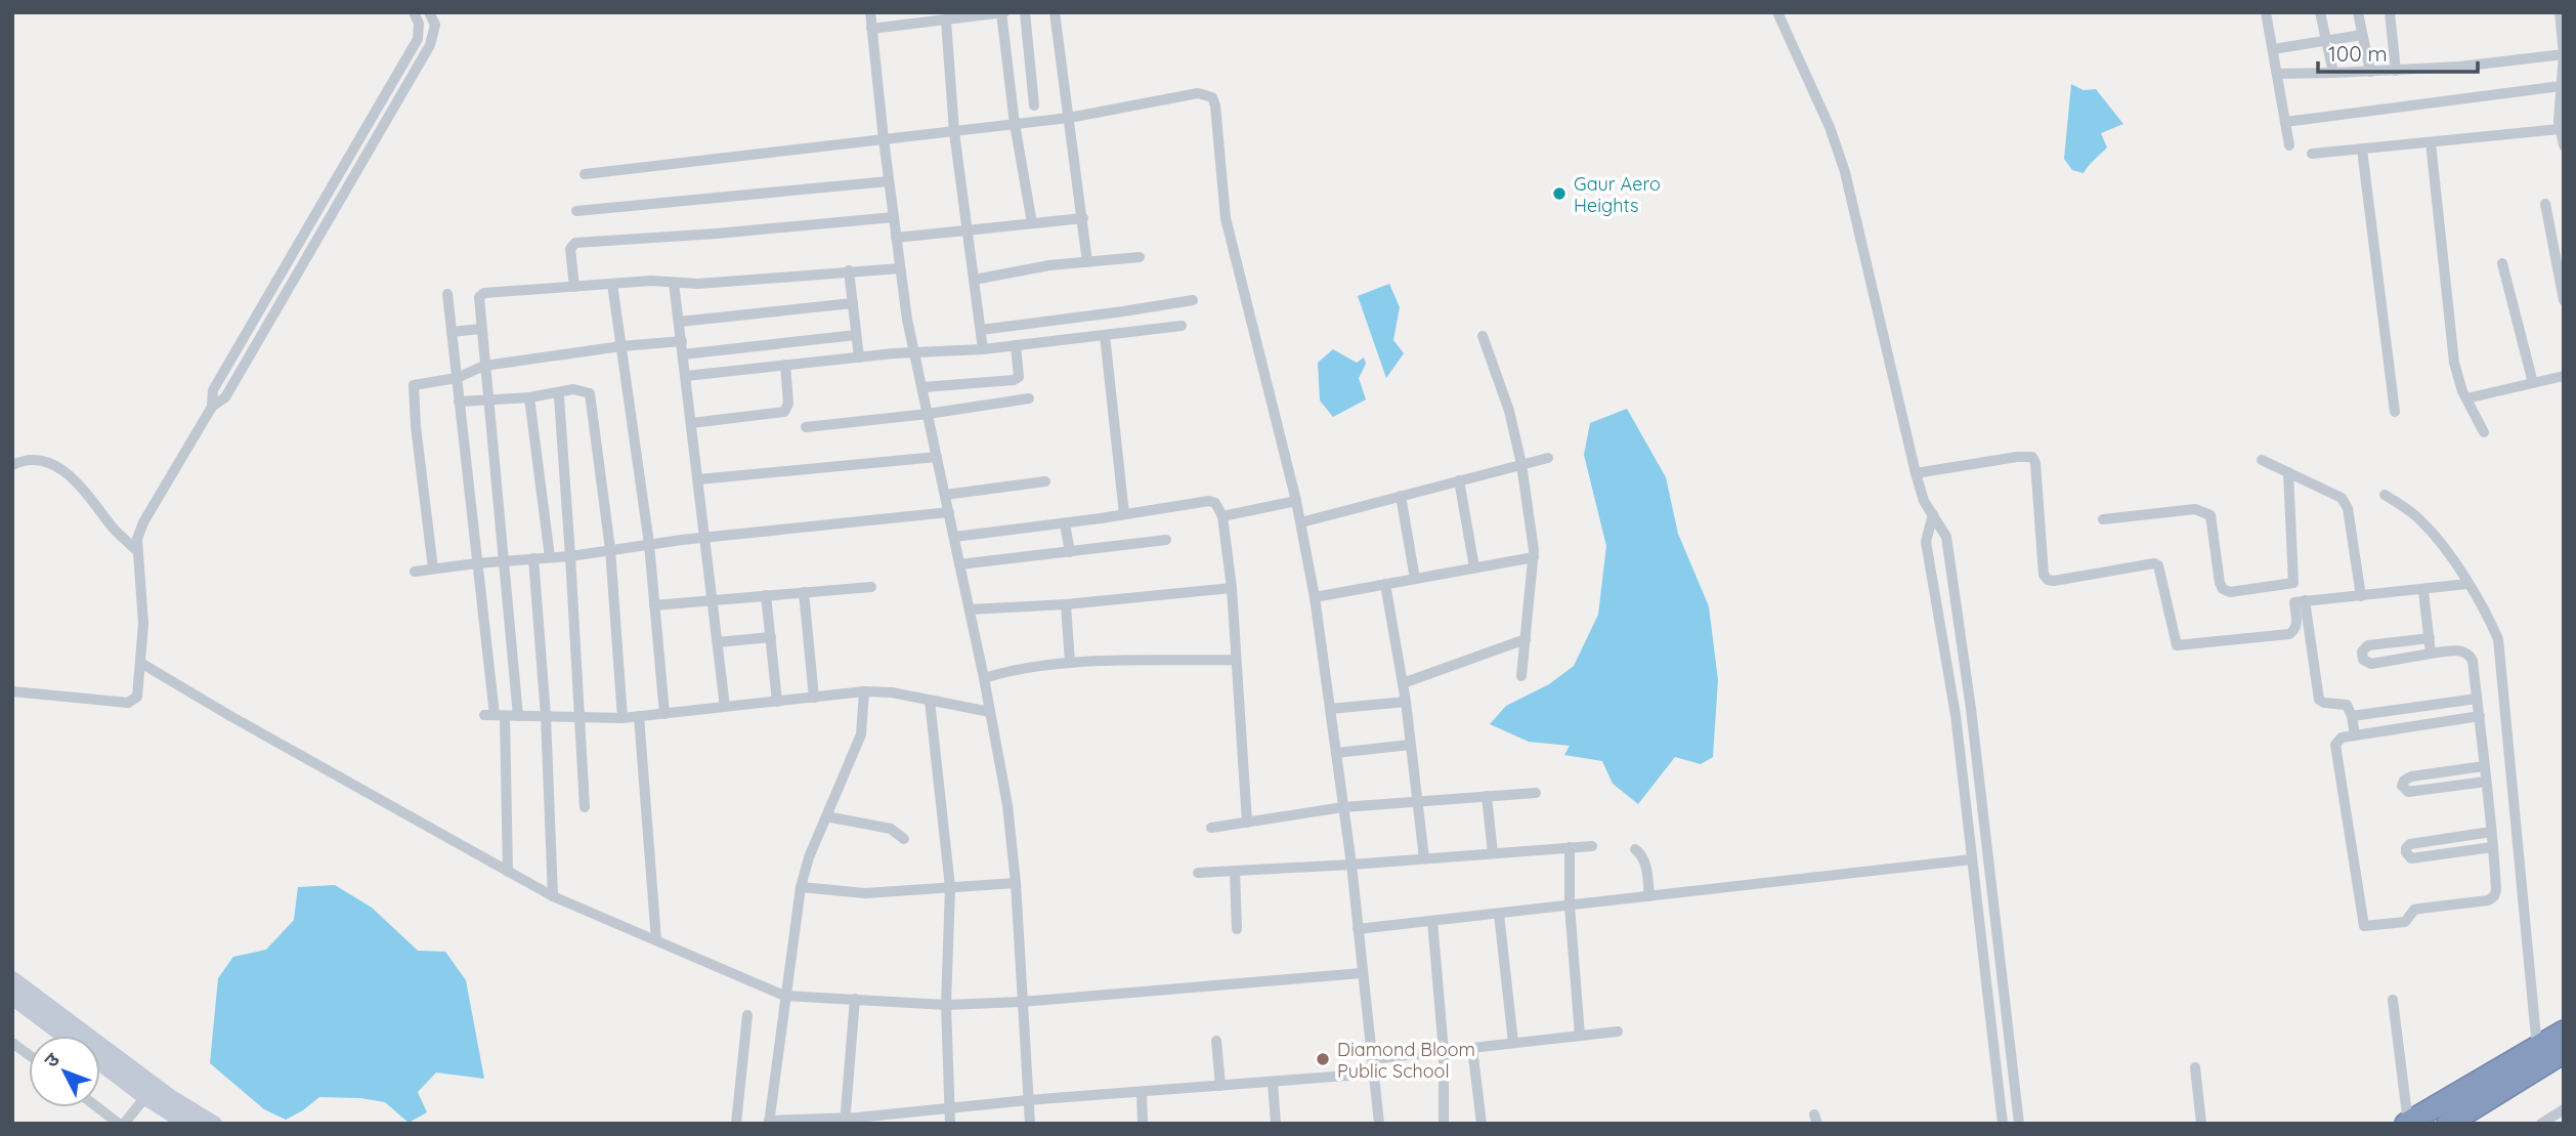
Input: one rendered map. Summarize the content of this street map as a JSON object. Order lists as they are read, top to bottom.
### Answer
{
  "places": ["Gaur Aero Heights", "Diamond Bloom Public School"],
  "scale_bar": "100 m",
  "north": "top left"
}
